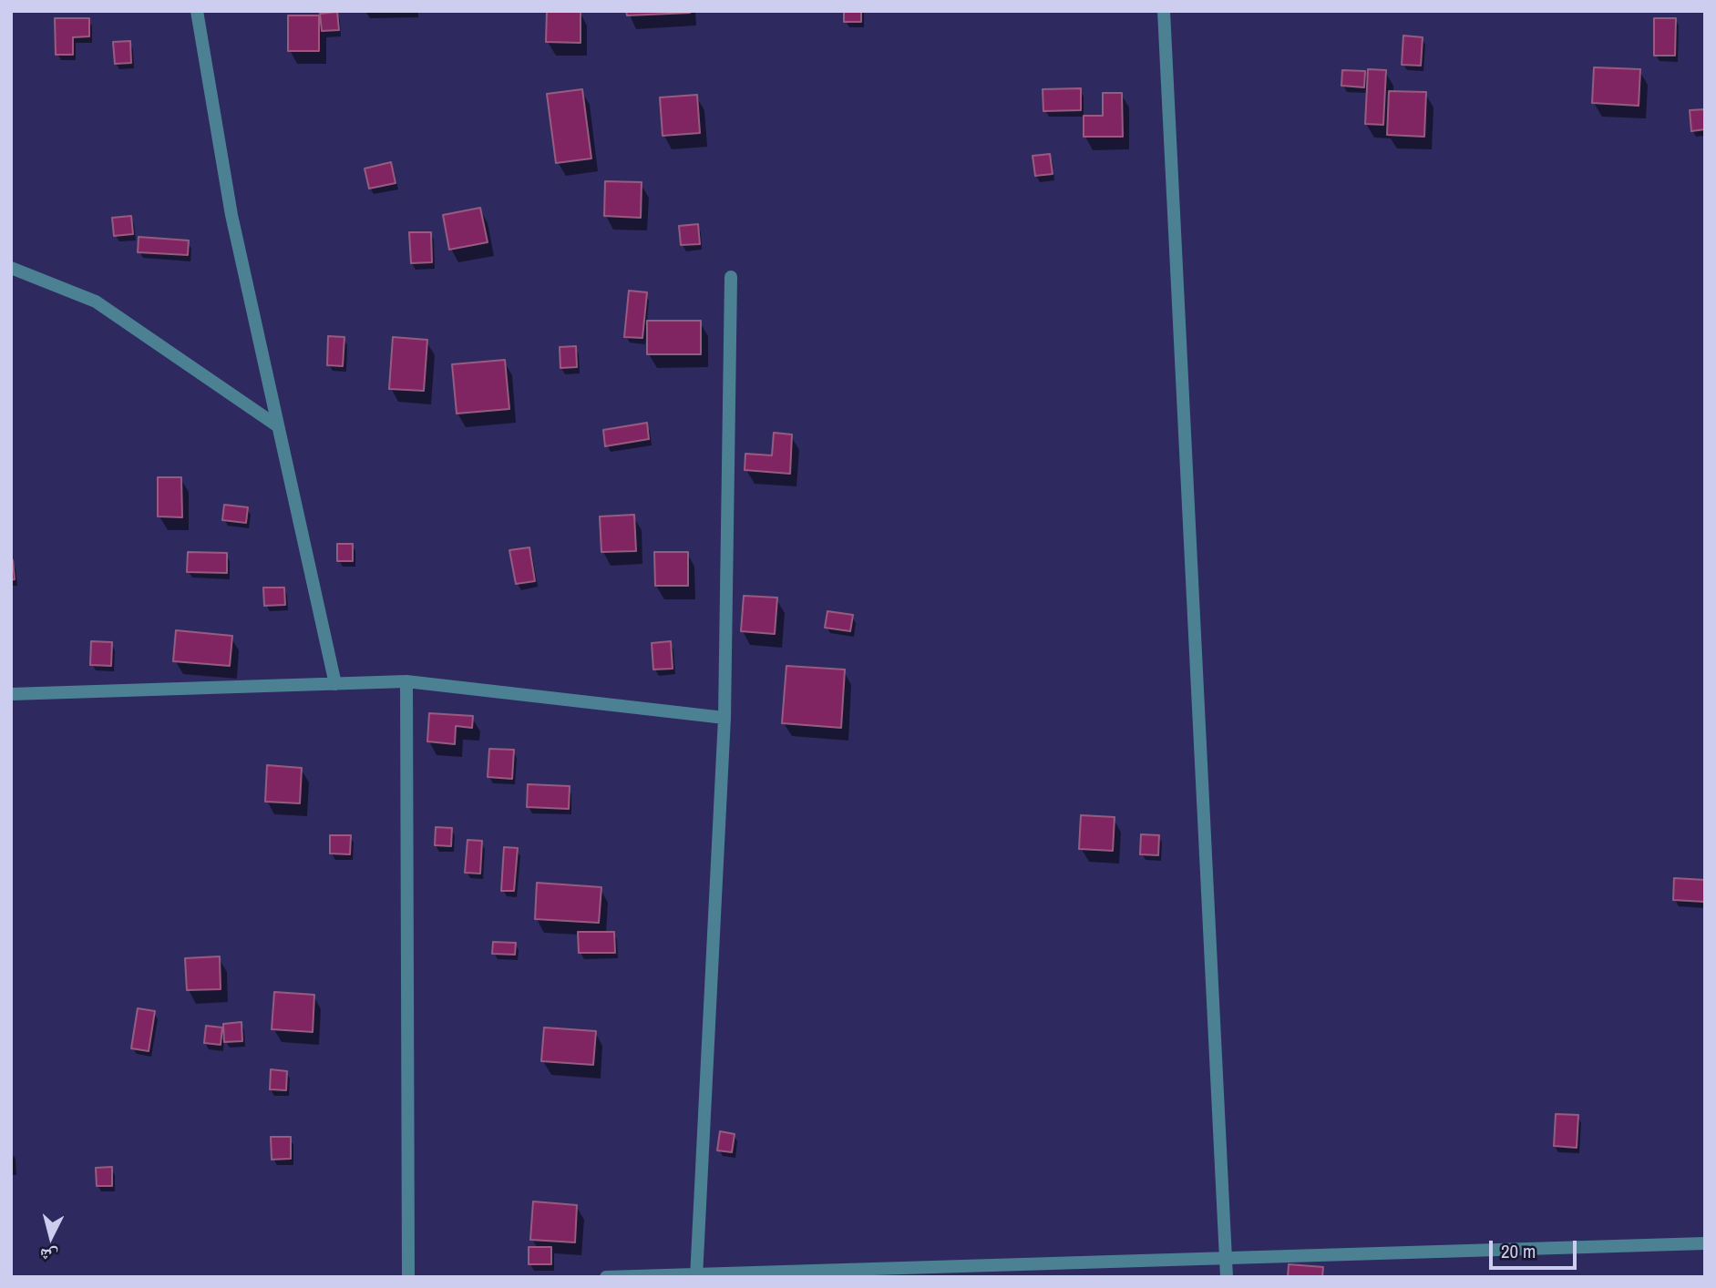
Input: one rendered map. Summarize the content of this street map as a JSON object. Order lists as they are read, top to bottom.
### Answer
{
  "scale_bar": "20 m",
  "north": "bottom"
}
